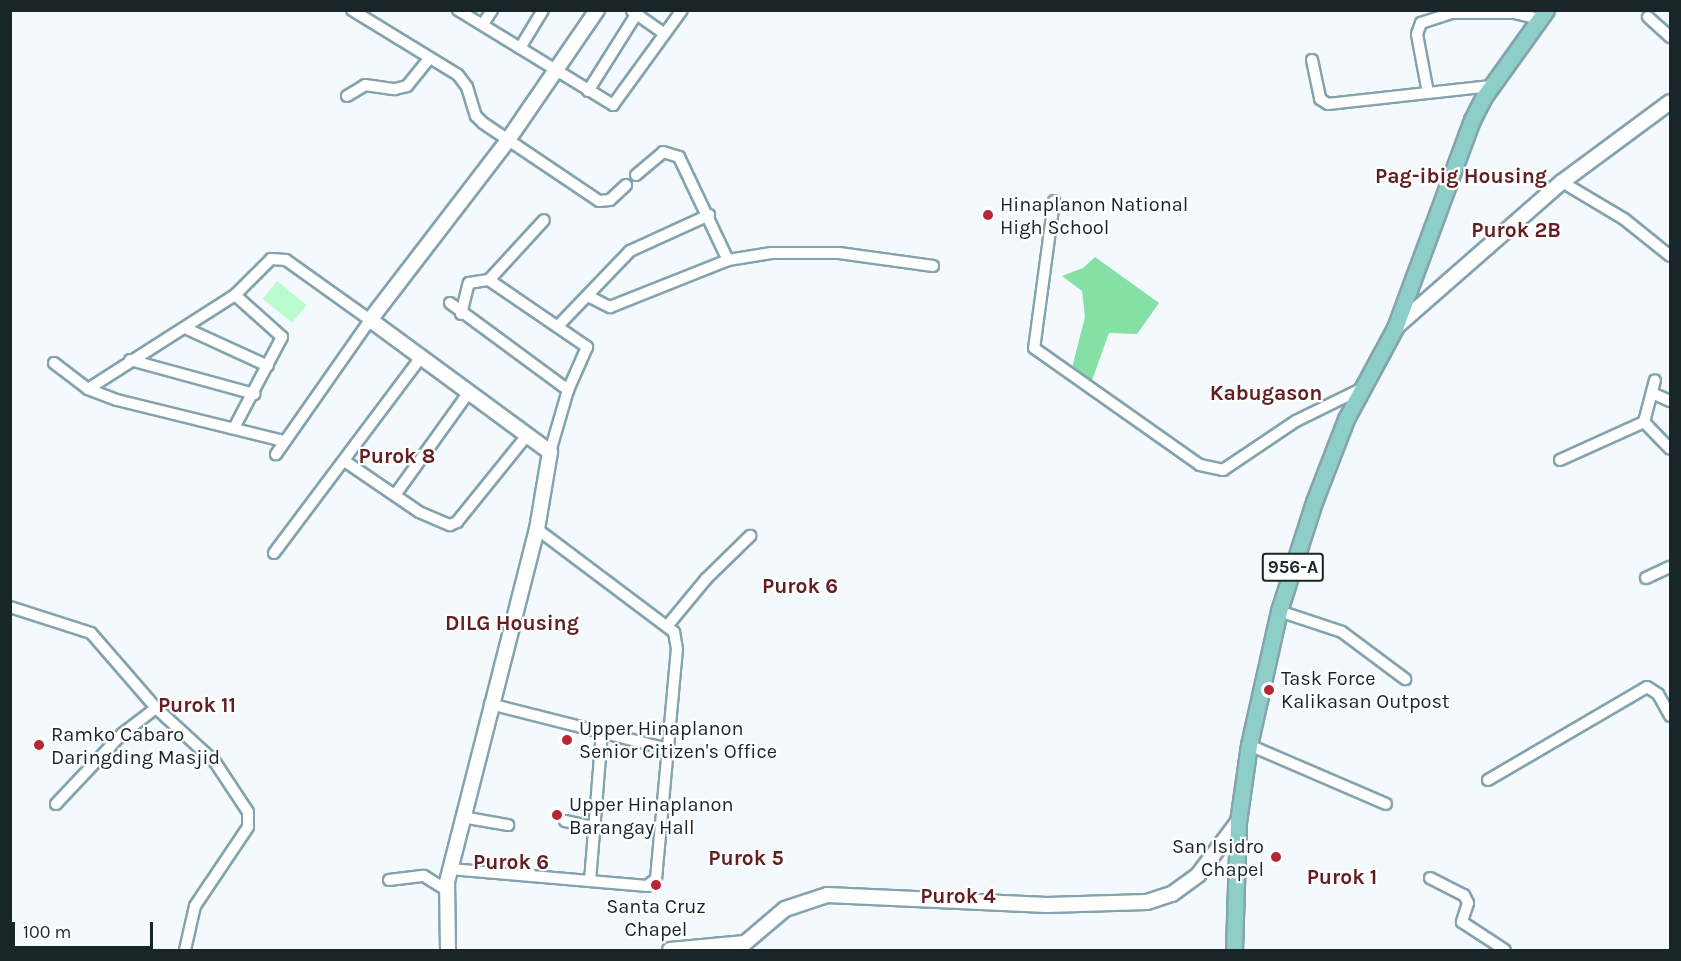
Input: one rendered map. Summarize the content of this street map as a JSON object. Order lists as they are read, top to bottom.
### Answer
{
  "streets": {
    "main road": ["956-A"]
  },
  "districts": [
    "Pag-ibig Housing",
    "Purok 2B",
    "Kabugason",
    "Purok 8",
    "Purok 6",
    "DILG Housing",
    "Purok 11",
    "Purok 5",
    "Purok 6",
    "Purok 1",
    "Purok 4"
  ],
  "places": [
    "Hinaplanon National High School",
    "Task Force Kalikasan Outpost",
    "Upper Hinaplanon Senior Citizen's Office",
    "Ramko Cabaro Daringding Masjid",
    "Upper Hinaplanon Barangay Hall",
    "San Isidro Chapel",
    "Santa Cruz Chapel"
  ],
  "scale_bar": "100 m"
}
